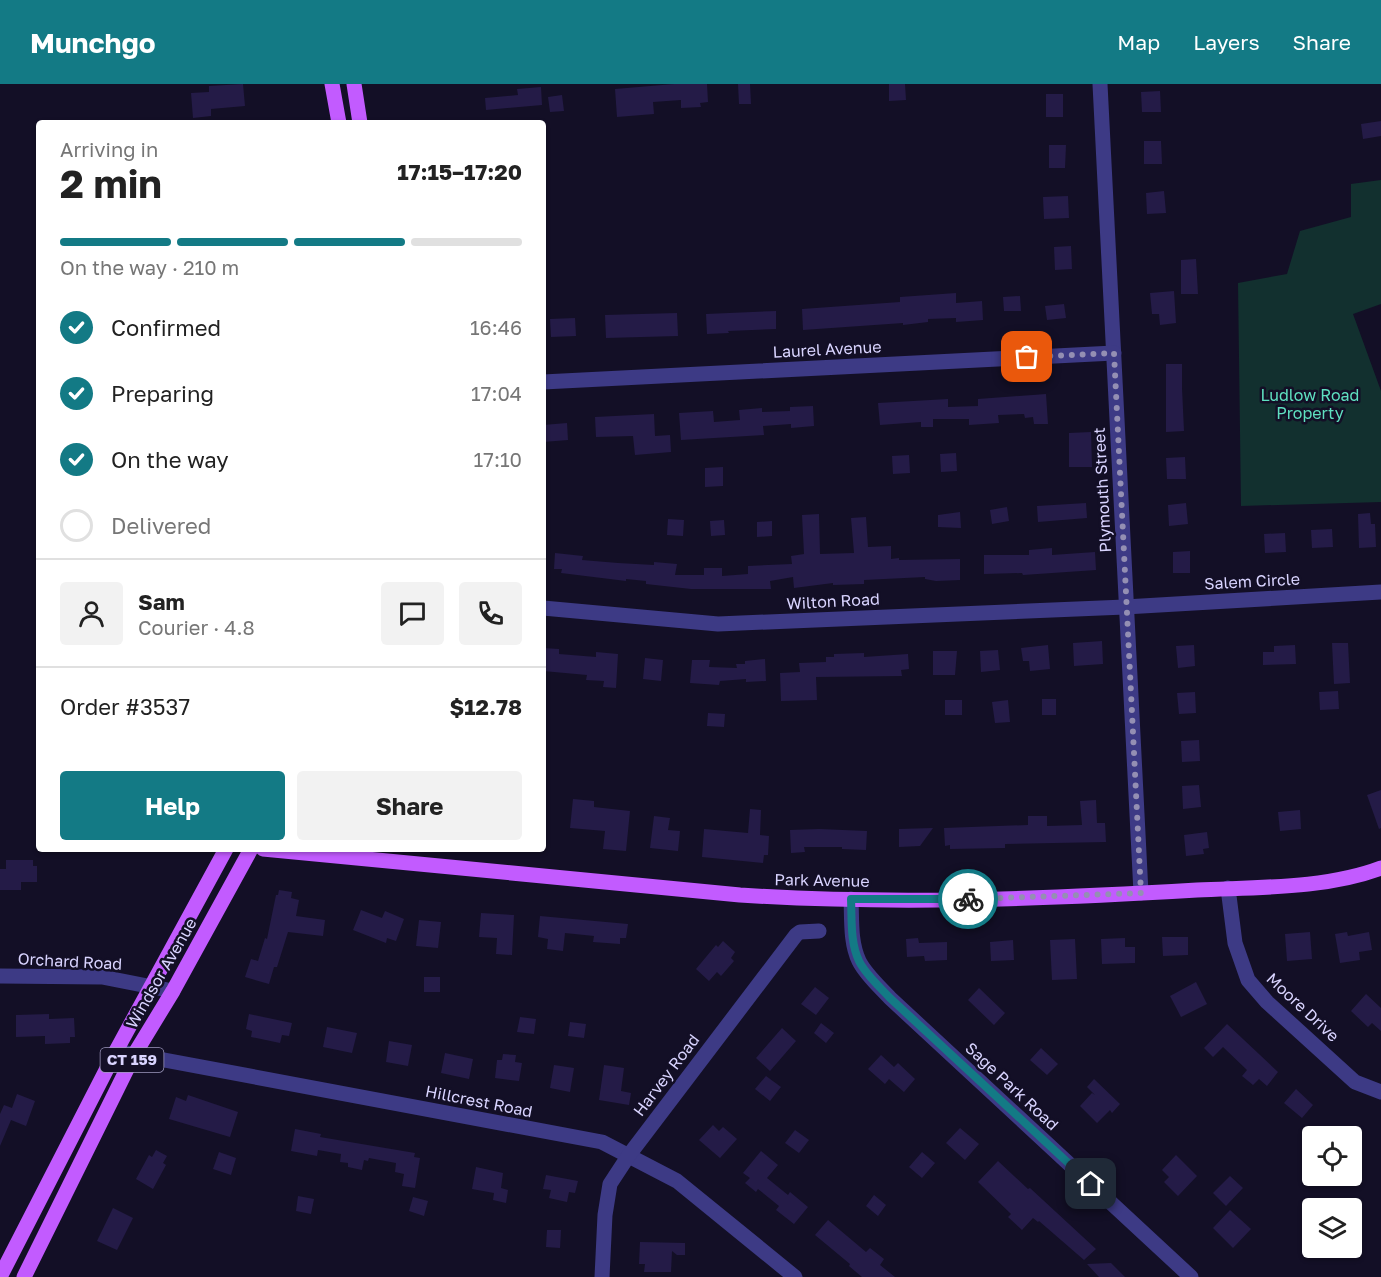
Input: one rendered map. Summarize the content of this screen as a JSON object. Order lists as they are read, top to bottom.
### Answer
{
  "streets": {
    "main road": ["Park Avenue", "Windsor Avenue", "CT 159"],
    "street": [
      "Laurel Avenue",
      "Plymouth Street",
      "Salem Circle",
      "Wilton Road",
      "Orchard Road",
      "Moore Drive",
      "Harvey Road",
      "Sage Park Road",
      "Hillcrest Road"
    ]
  },
  "crossings": [
    ["Laurel Avenue", "Plymouth Street"],
    ["Plymouth Street", "Salem Circle"],
    ["Plymouth Street", "Wilton Road"],
    ["Plymouth Street", "Park Avenue"],
    ["Salem Circle", "Wilton Road"],
    ["Park Avenue", "Moore Drive"],
    ["Park Avenue", "Sage Park Road"],
    ["Orchard Road", "Windsor Avenue"],
    ["Windsor Avenue", "Hillcrest Road"],
    ["Harvey Road", "Hillcrest Road"]
  ],
  "parks": ["Ludlow Road Property"],
  "page": {
    "header": "Munchgo",
    "nav": ["Map", "Layers", "Share"],
    "heading": ["2 min", "Arriving in", "17:15–17:20"],
    "panel": [
      "Sam",
      "Courier · 4.8",
      "Order #3537",
      "$12.78"
    ],
    "bar": "On the way · 210 m",
    "list": [
      ["Confirmed", "16:46"],
      ["Preparing", "17:04"],
      ["On the way", "17:10"],
      "Delivered"
    ],
    "buttons": ["Help", "Share"]
  }
}
